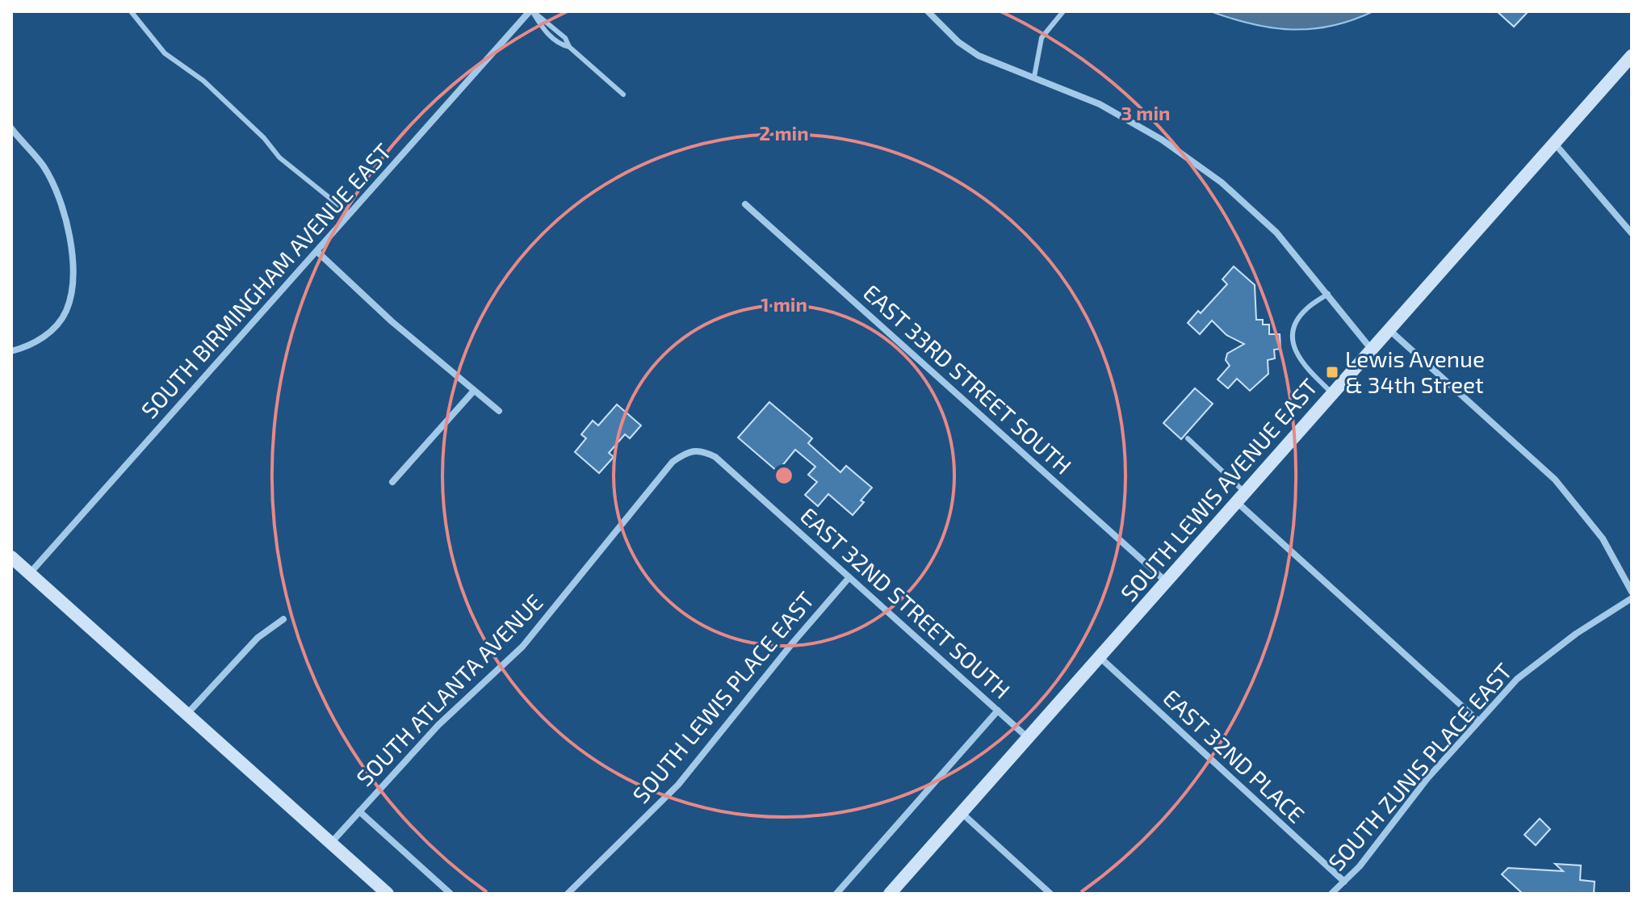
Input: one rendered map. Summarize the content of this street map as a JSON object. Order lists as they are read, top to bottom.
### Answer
{
  "streets": {
    "main road": ["SOUTH LEWIS AVENUE EAST"],
    "street": [
      "SOUTH BIRMINGHAM AVENUE EAST",
      "EAST 33RD STREET SOUTH",
      "EAST 32ND STREET SOUTH",
      "SOUTH ATLANTA AVENUE",
      "SOUTH LEWIS PLACE EAST",
      "EAST 32ND PLACE",
      "SOUTH ZUNIS PLACE EAST"
    ]
  },
  "crossings": [
    ["EAST 33RD STREET SOUTH", "SOUTH LEWIS AVENUE EAST"],
    ["SOUTH LEWIS AVENUE EAST", "EAST 32ND STREET SOUTH"],
    ["SOUTH LEWIS AVENUE EAST", "EAST 32ND PLACE"],
    ["EAST 32ND STREET SOUTH", "SOUTH ATLANTA AVENUE"],
    ["EAST 32ND STREET SOUTH", "SOUTH LEWIS PLACE EAST"],
    ["EAST 32ND PLACE", "SOUTH ZUNIS PLACE EAST"]
  ],
  "places": {
    "transit": ["Lewis Avenue & 34th Street"]
  },
  "rings": ["3 min", "2 min", "1 min"]
}
